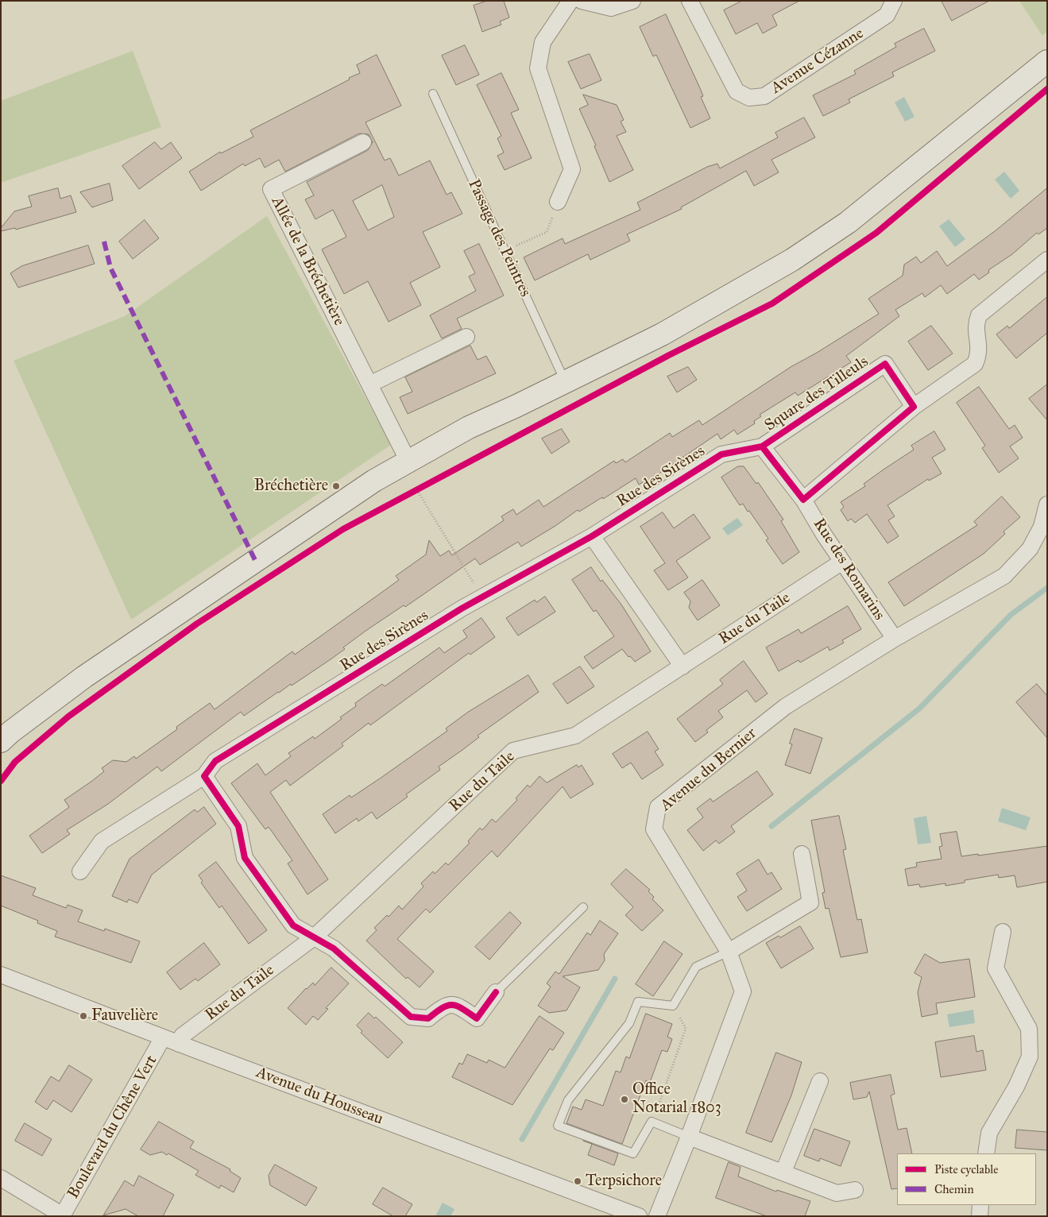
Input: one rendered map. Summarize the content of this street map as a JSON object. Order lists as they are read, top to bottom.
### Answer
{
  "streets": {
    "street": [
      "Avenue Cézanne",
      "Allée de la Bréchetière",
      "Square des Tilleuls",
      "Rue des Sirènes",
      "Rue des Romarins",
      "Rue du Taile",
      "Avenue du Bernier",
      "Avenue du Housseau",
      "Boulevard du Chêne Vert"
    ],
    "lane": ["Passage des Peintres"]
  },
  "crossings": [
    ["Square des Tilleuls", "Rue des Sirènes"],
    ["Square des Tilleuls", "Rue des Romarins"],
    ["Rue des Romarins", "Rue du Taile"],
    ["Rue des Romarins", "Avenue du Bernier"],
    ["Rue du Taile", "Avenue du Housseau"],
    ["Avenue du Housseau", "Boulevard du Chêne Vert"]
  ],
  "places": [
    "Bréchetière",
    "Fauvelière",
    "Office Notarial 1803",
    "Terpsichore"
  ],
  "legend": ["Piste cyclable", "Chemin"]
}
